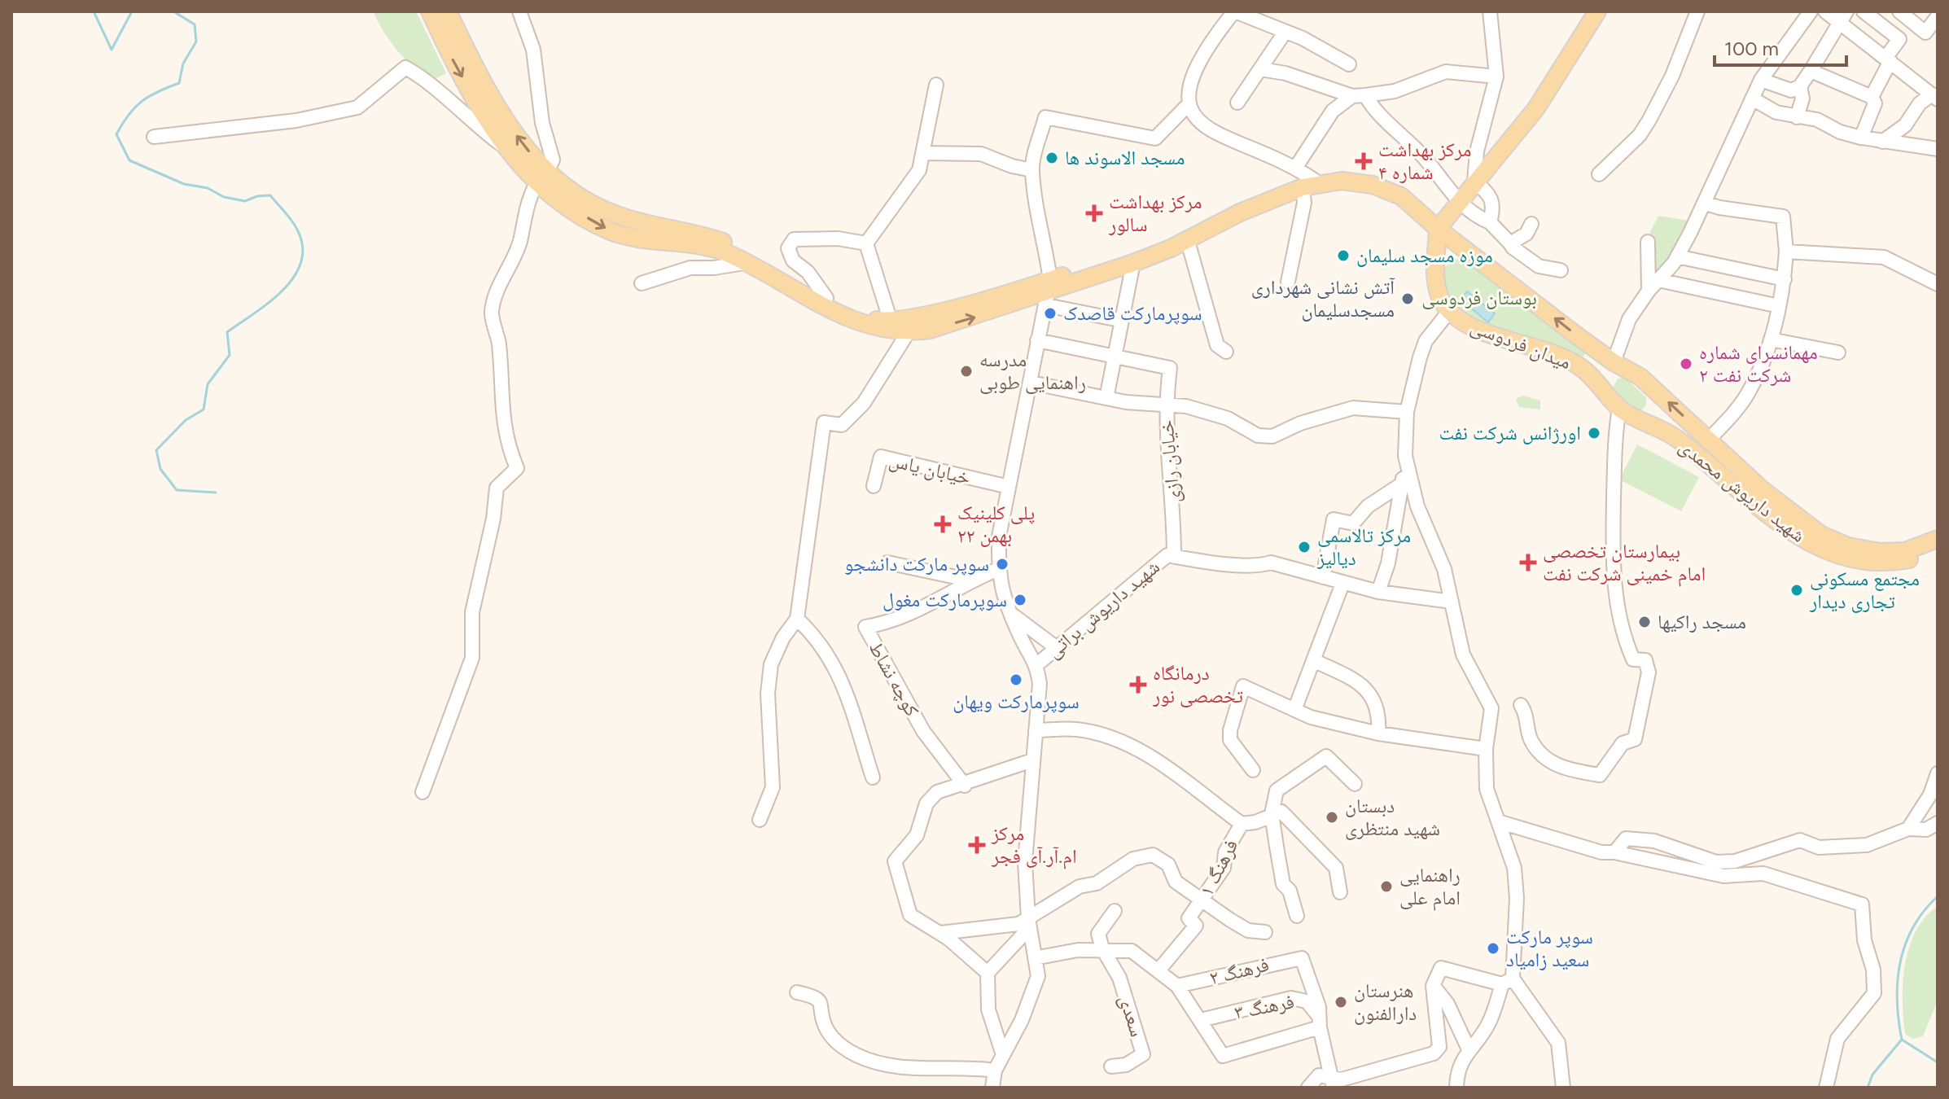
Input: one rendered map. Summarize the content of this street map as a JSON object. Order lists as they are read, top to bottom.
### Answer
{
  "streets": {
    "main road": ["میدان فردوسی", "شهید داریوش محمدی"],
    "street": [
      "خیابان رازی",
      "خیابان یاس",
      "شهید داریوش براتی",
      "کوچه نشاط",
      "فرهنگ ۱",
      "فرهنگ ۲",
      "فرهنگ ۳",
      "سعدی"
    ]
  },
  "crossings": [
    ["میدان فردوسی", "شهید داریوش محمدی"],
    ["خیابان رازی", "شهید داریوش براتی"],
    ["فرهنگ ۲", "فرهنگ ۳"]
  ],
  "parks": ["بوستان فردوسی"],
  "places": {
    "other": [
      "مسجد الاسوند ها",
      "موزه مسجد سلیمان",
      "آتش نشانی شهرداری مسجدسلیمان",
      "سوپرمارکت قاصدک",
      "مهمانسرای شماره ۲ شرکت نفت",
      "مدرسه راهنمایی طوبی",
      "اورژانس شرکت نفت",
      "مرکز تالاسمی دیالیز",
      "سوپر مارکت دانشجو",
      "مجتمع مسکونی تجاری دیدار",
      "سوپرمارکت مغول",
      "مسجد راکیها",
      "سوپرمارکت ویهان",
      "دبستان شهید منتظری",
      "راهنمایی امام علی",
      "سوپر مارکت سعید زامیاد",
      "هنرستان دارالفنون"
    ],
    "health": [
      "مرکز بهداشت شماره ۴",
      "مرکز بهداشت سالور",
      "پلی کلینیک ۲۲ بهمن",
      "بیمارستان تخصصی امام خمینی شرکت نفت",
      "درمانگاه تخصصی نور",
      "مرکز ام.آر.آی فجر"
    ]
  },
  "scale_bar": "100 m"
}
